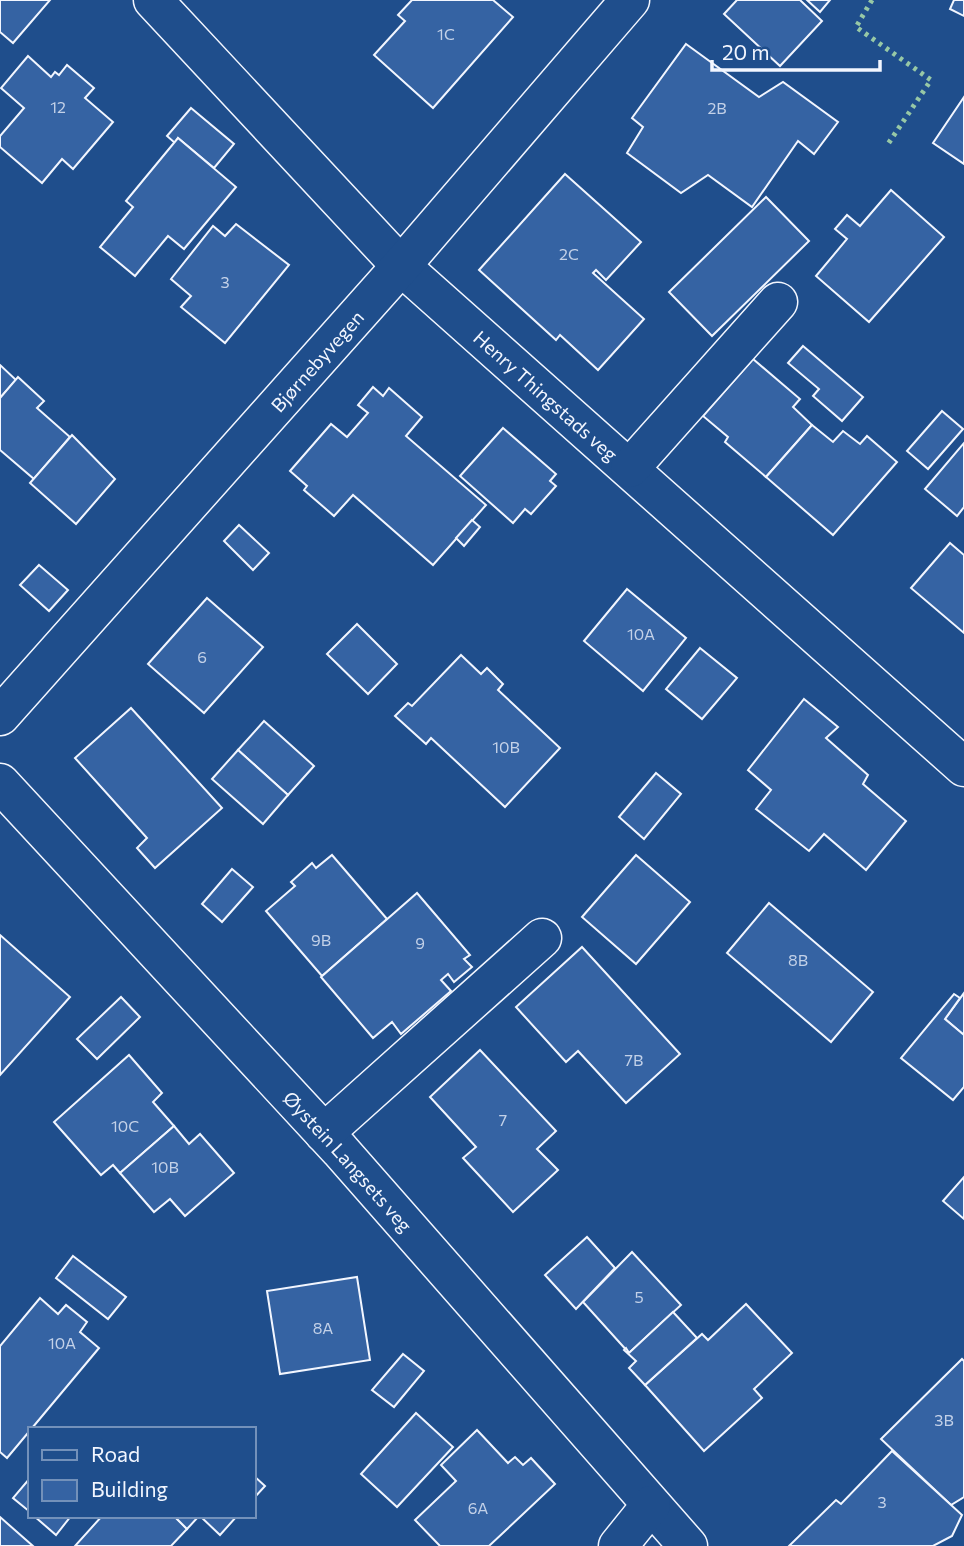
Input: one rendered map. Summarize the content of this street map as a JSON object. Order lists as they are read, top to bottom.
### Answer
{
  "streets": {
    "street": ["Bjørnebyvegen", "Henry Thingstads veg", "Øystein Langsets veg"]
  },
  "crossings": [
    ["Bjørnebyvegen", "Henry Thingstads veg"]
  ],
  "house_numbers": [
    "1C",
    "12",
    "2B",
    "2C",
    "3",
    "10A",
    "6",
    "10B",
    "9B",
    "9",
    "8B",
    "7B",
    "7",
    "10C",
    "10B",
    "5",
    "8A",
    "10A",
    "3B",
    "3",
    "6A"
  ],
  "legend": ["Road", "Building"],
  "scale_bar": "20 m"
}
